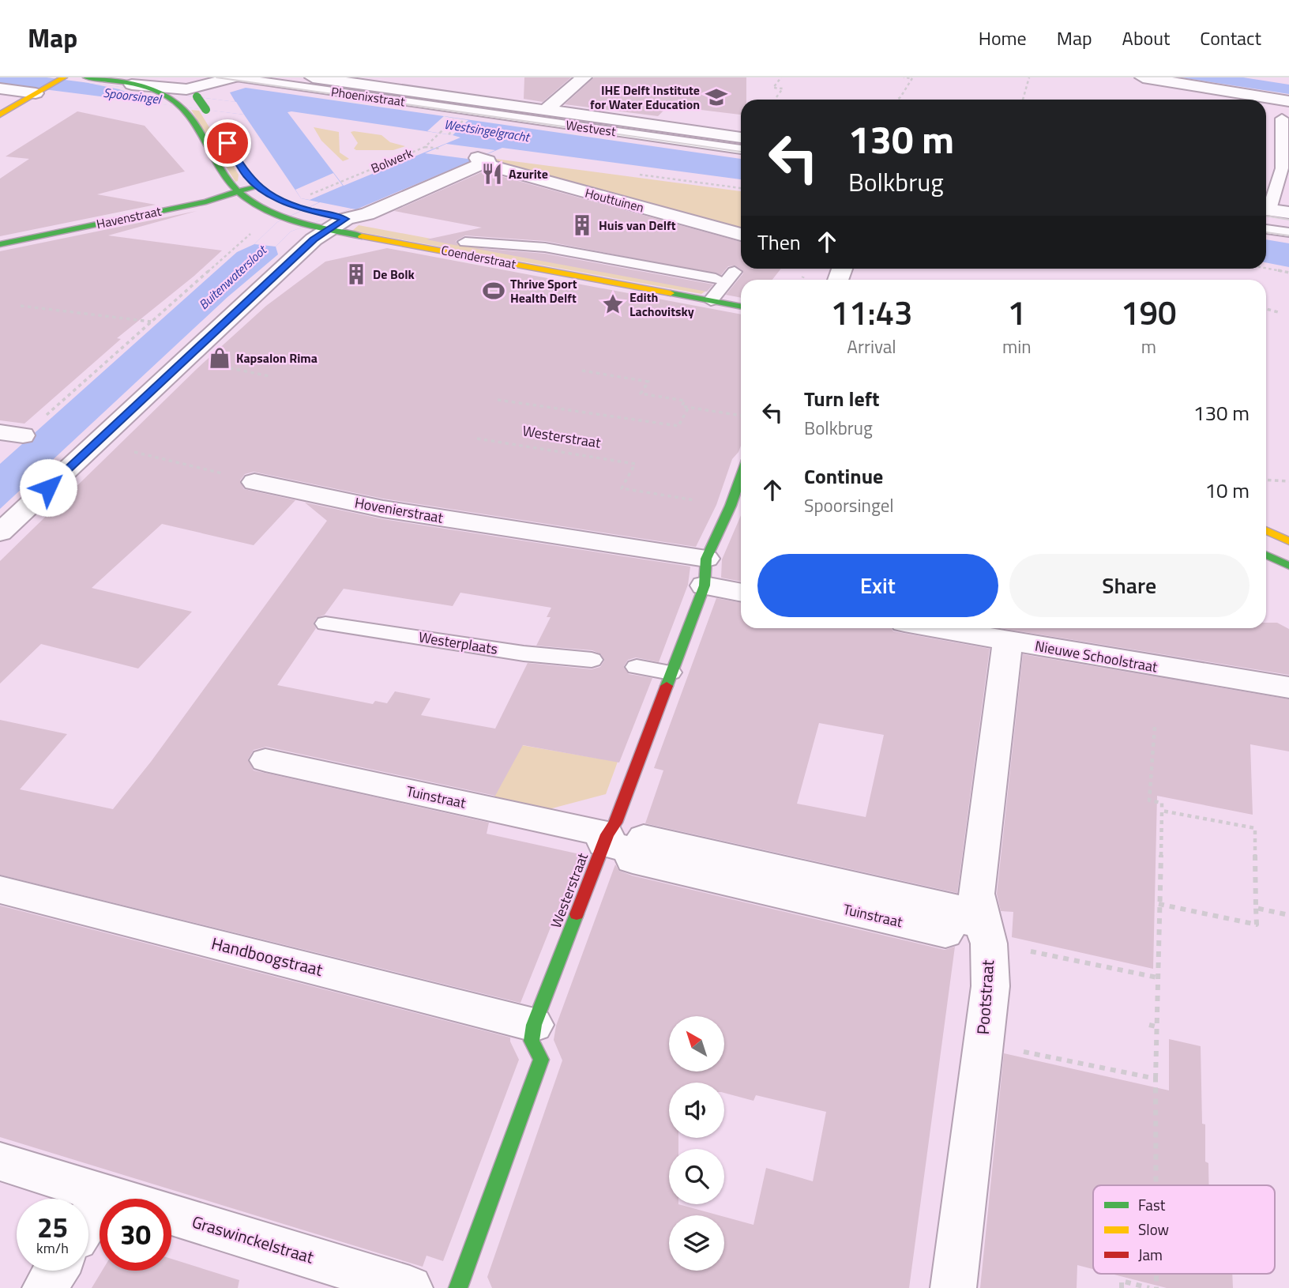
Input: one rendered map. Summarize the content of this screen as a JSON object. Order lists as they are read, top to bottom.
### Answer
{
  "streets": {
    "street": [
      "Phoenixstraat",
      "Westvest",
      "Houttuinen",
      "Havenstraat",
      "Coenderstraat",
      "Westerstraat",
      "Hovenierstraat",
      "Nieuwe Schoolstraat",
      "Tuinstraat",
      "Handboogstraat",
      "Pootstraat",
      "Graswinckelstraat"
    ],
    "lane": ["Westerplaats"],
    "path": ["Bolwerk"]
  },
  "crossings": [
    ["Phoenixstraat", "Westvest"],
    ["Phoenixstraat", "Havenstraat"],
    ["Phoenixstraat", "Coenderstraat"],
    ["Houttuinen", "Coenderstraat"],
    ["Havenstraat", "Coenderstraat"],
    ["Westerstraat", "Hovenierstraat"],
    ["Westerstraat", "Tuinstraat"],
    ["Westerstraat", "Handboogstraat"],
    ["Nieuwe Schoolstraat", "Pootstraat"],
    ["Tuinstraat", "Pootstraat"]
  ],
  "water": ["Spoorsingel", "Westsingelgracht", "Buitenwatersloot"],
  "places": {
    "school or university": ["IHE Delft Institute for Water Education"],
    "restaurant": ["Azurite"],
    "building": ["Huis van Delft", "De Bolk"],
    "sports": ["Thrive Sport Health Delft"],
    "place": ["Edith Lachovitsky"],
    "shop": ["Kapsalon Rima"]
  },
  "legend": ["Fast", "Slow", "Jam"],
  "north": "top left",
  "page": {
    "header": "Map",
    "nav": [
      "Home",
      "Map",
      "About",
      "Contact"
    ],
    "turn": ["130 m", "Bolkbrug"],
    "then": "Then",
    "eta": [
      "11:43",
      "Arrival",
      "1",
      "min",
      "190",
      "m"
    ],
    "list": [
      {
        "name": "Turn left",
        "note": "Bolkbrug",
        "value": "130 m"
      },
      {
        "name": "Continue",
        "note": "Spoorsingel",
        "value": "10 m"
      }
    ],
    "buttons": ["Exit", "Share"],
    "speed": "25 km/h",
    "limit": "30"
  }
}
